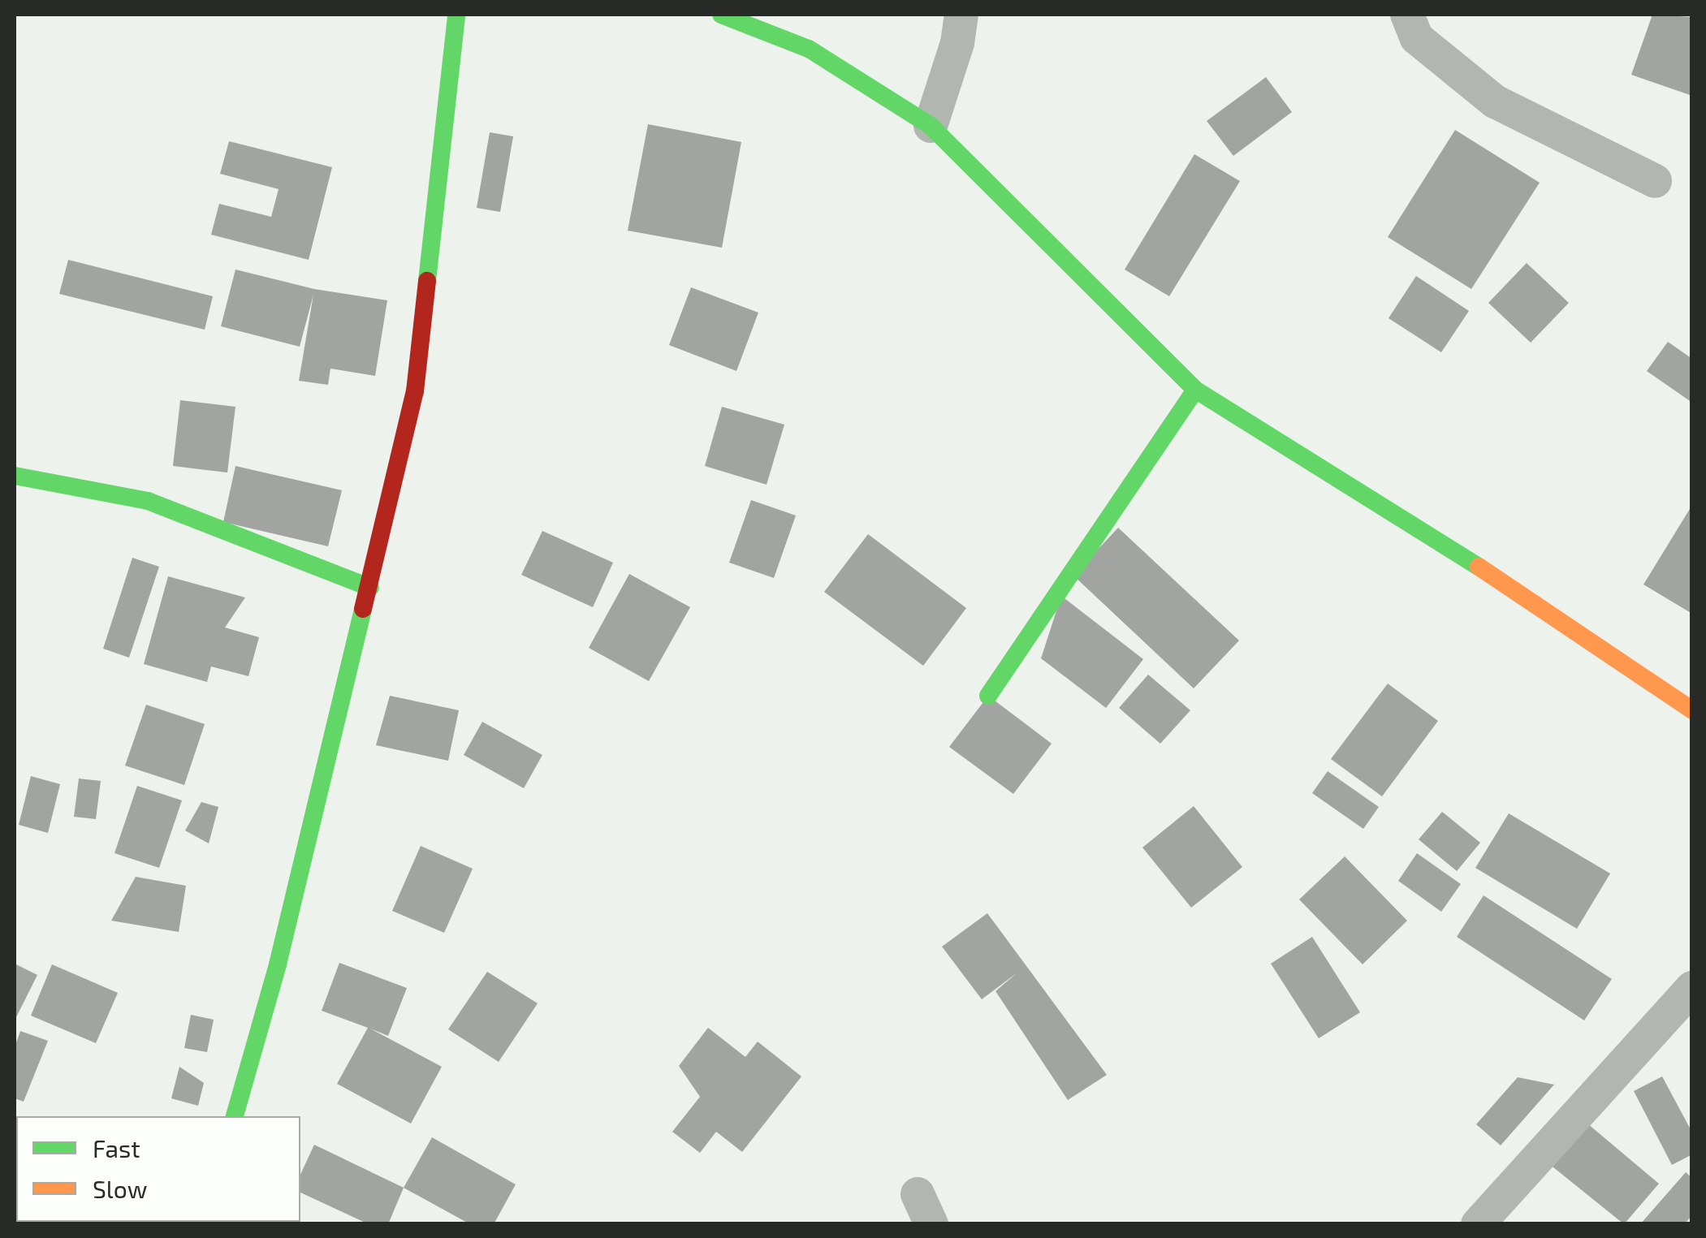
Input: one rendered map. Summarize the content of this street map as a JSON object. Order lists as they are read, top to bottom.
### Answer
{
  "legend": ["Fast", "Slow"]
}
